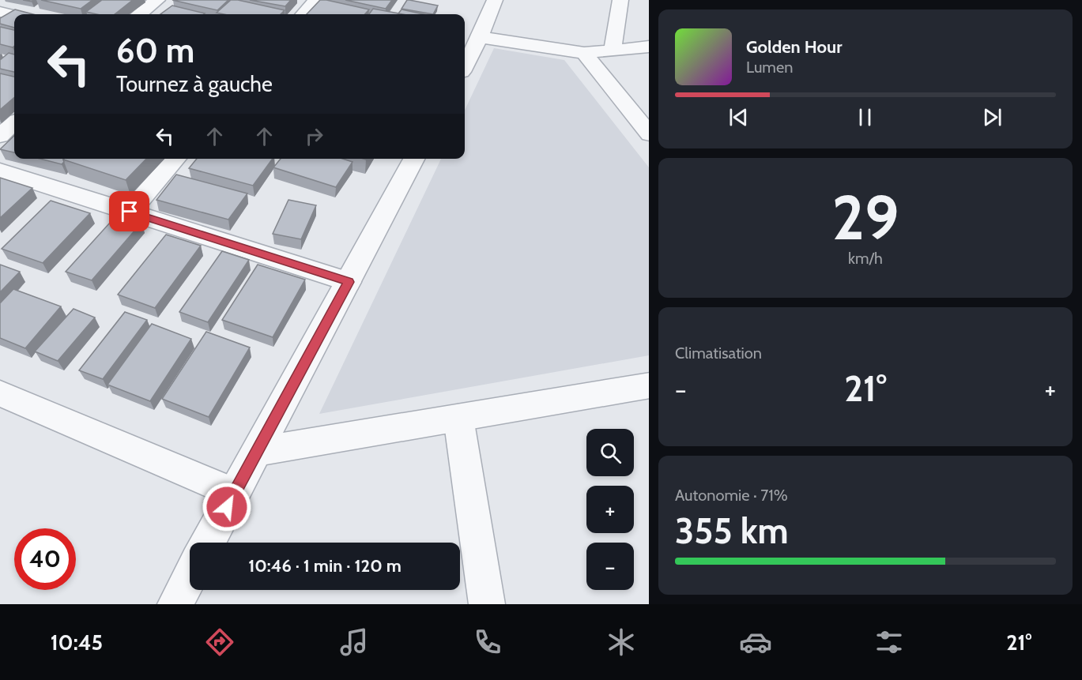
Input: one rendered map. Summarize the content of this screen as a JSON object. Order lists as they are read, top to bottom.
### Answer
{
  "page": {
    "turn": ["60 m", "Tournez à gauche"],
    "song": ["Golden Hour", "Lumen"],
    "tile": [
      ["29", "km/h"],
      "Climatisation",
      ["Autonomie · 71%", "355 km"]
    ],
    "heat": ["−", "21°", "+"],
    "map_buttons": ["+", "−"],
    "limit": "40",
    "trip": "10:46 · 1 min · 120 m",
    "tabs": ["10:45", "21°"]
  }
}
